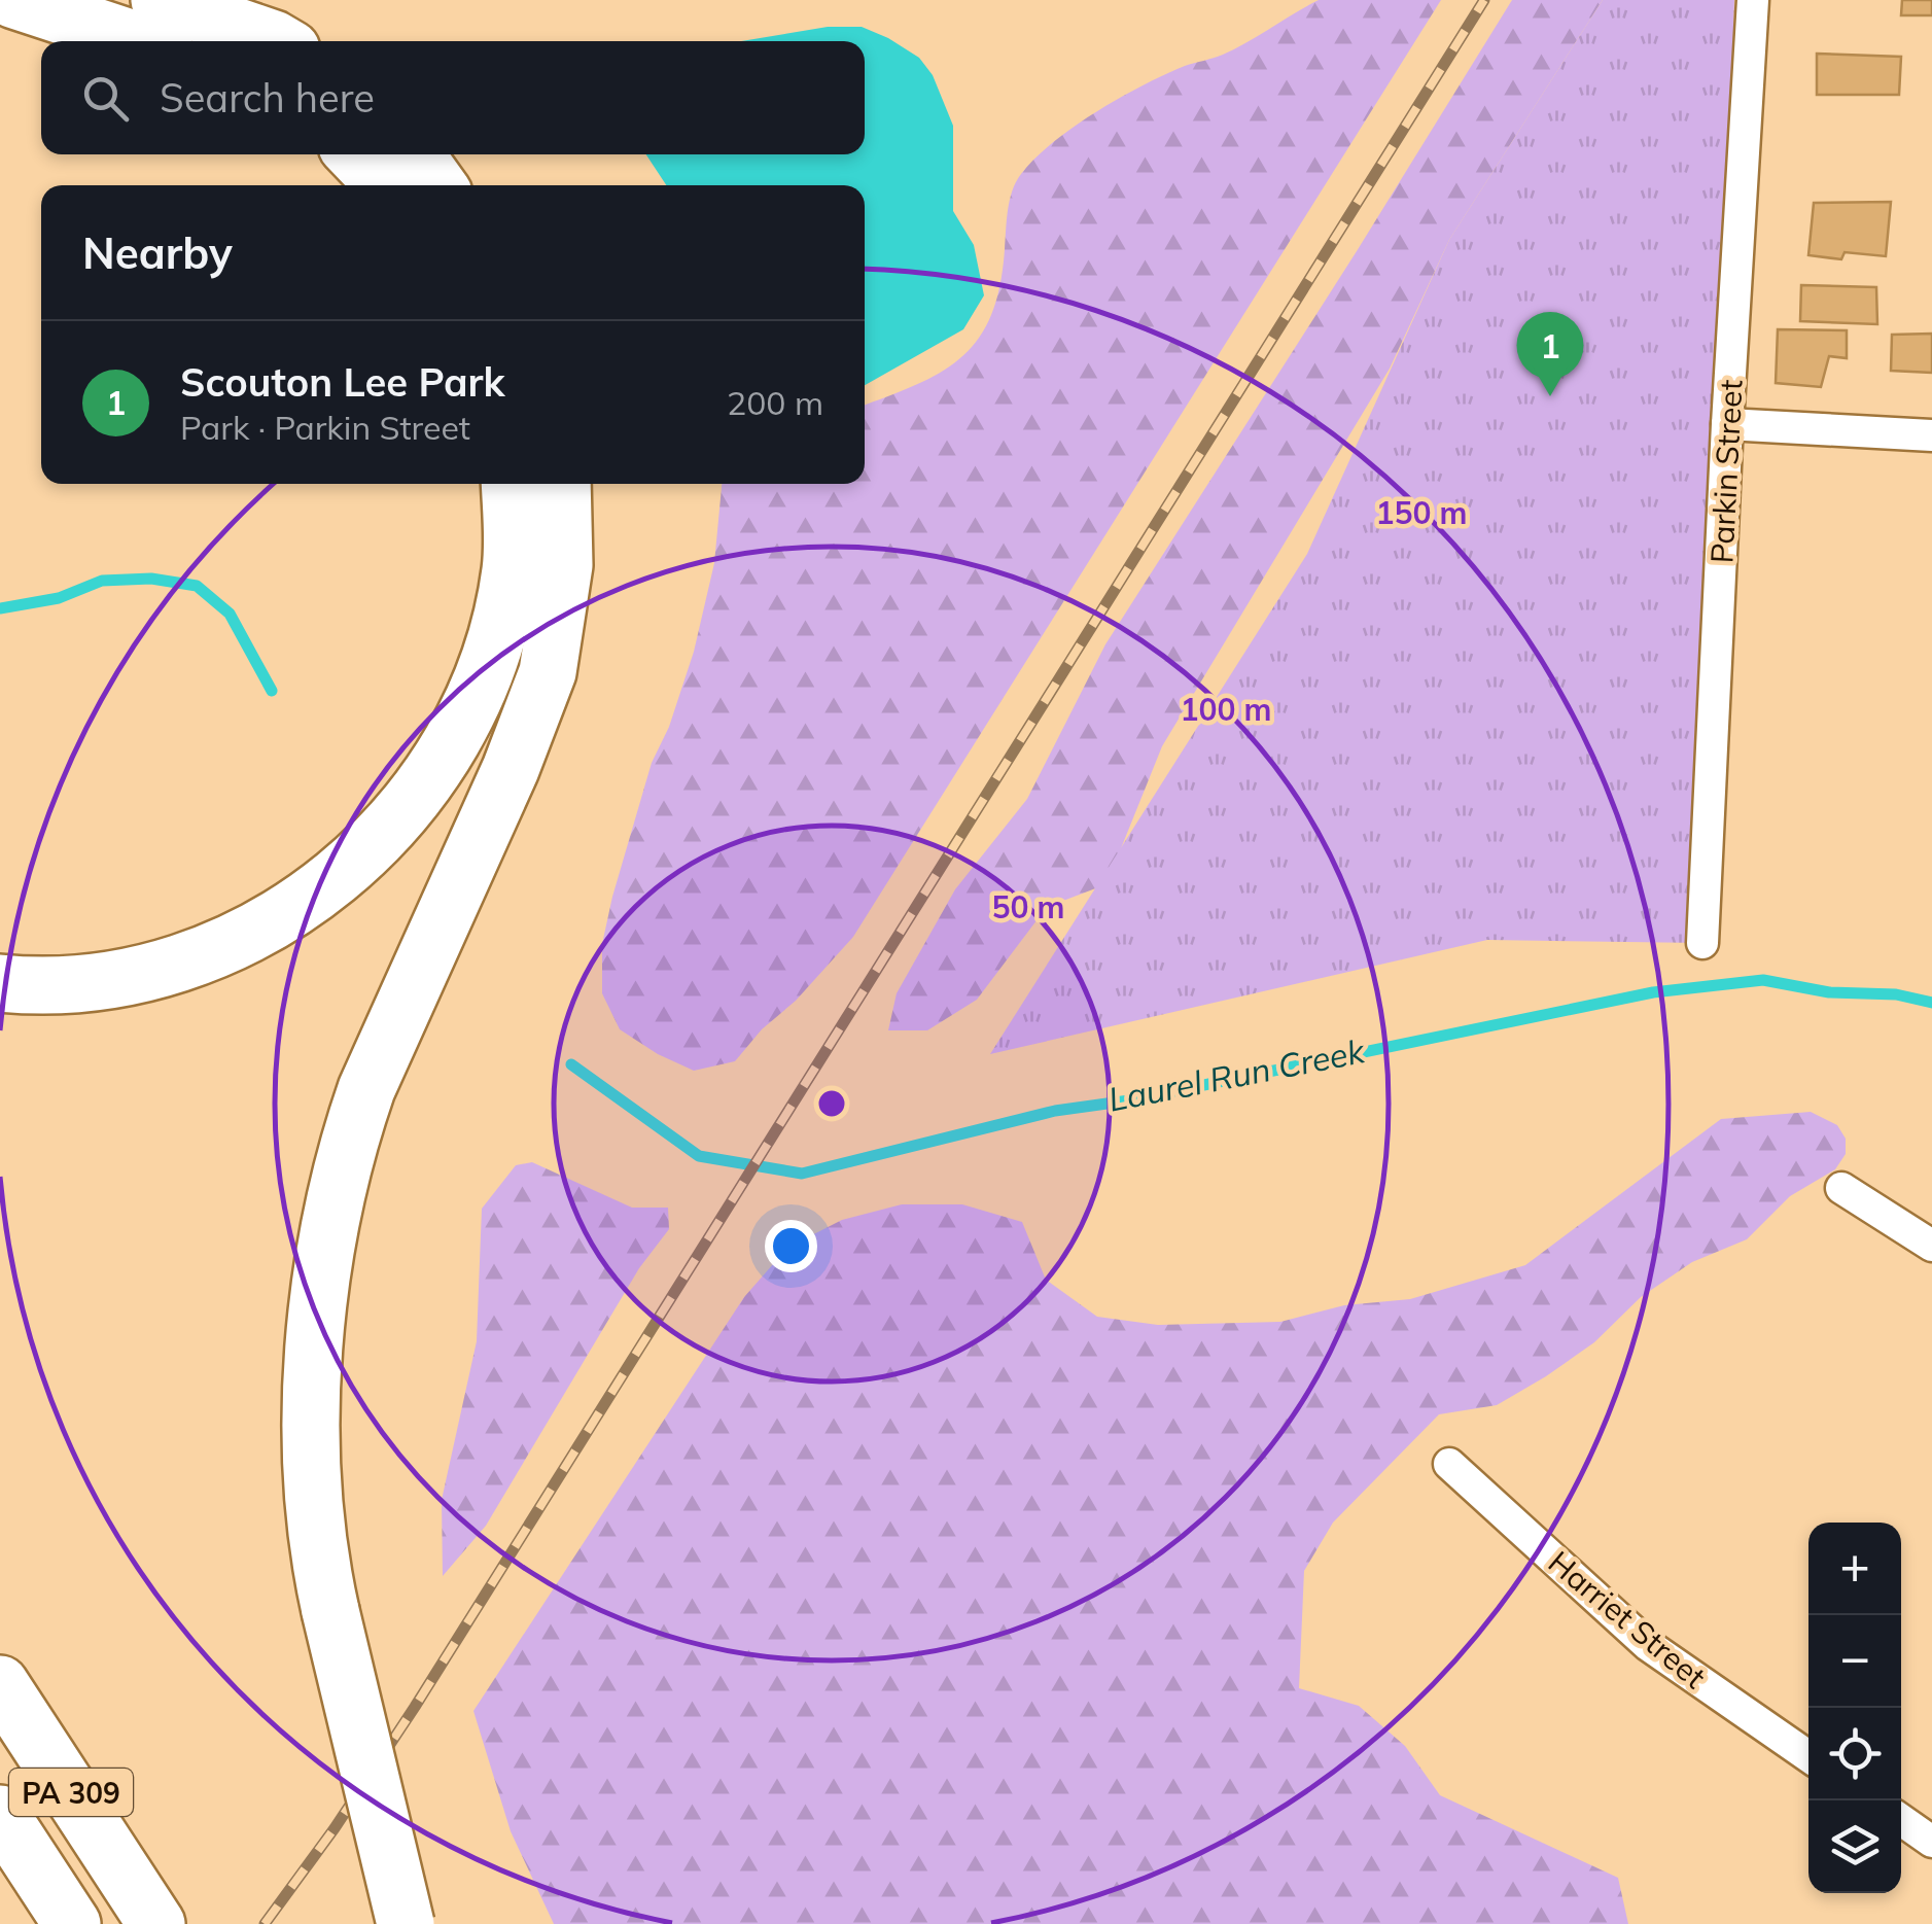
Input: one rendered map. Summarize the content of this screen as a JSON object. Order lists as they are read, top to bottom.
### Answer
{
  "streets": {
    "highway": ["PA 309"],
    "street": ["Parkin Street", "Harriet Street"]
  },
  "water": ["Laurel Run Creek"],
  "page": {
    "search": "Search here",
    "heading": "Nearby",
    "pins": "1",
    "list": [
      {
        "mark": "1",
        "name": "Scouton Lee Park",
        "note": "Park · Parkin Street",
        "value": "200 m"
      }
    ],
    "map_buttons": ["+", "−"]
  },
  "rings": ["150 m", "100 m", "50 m"]
}
